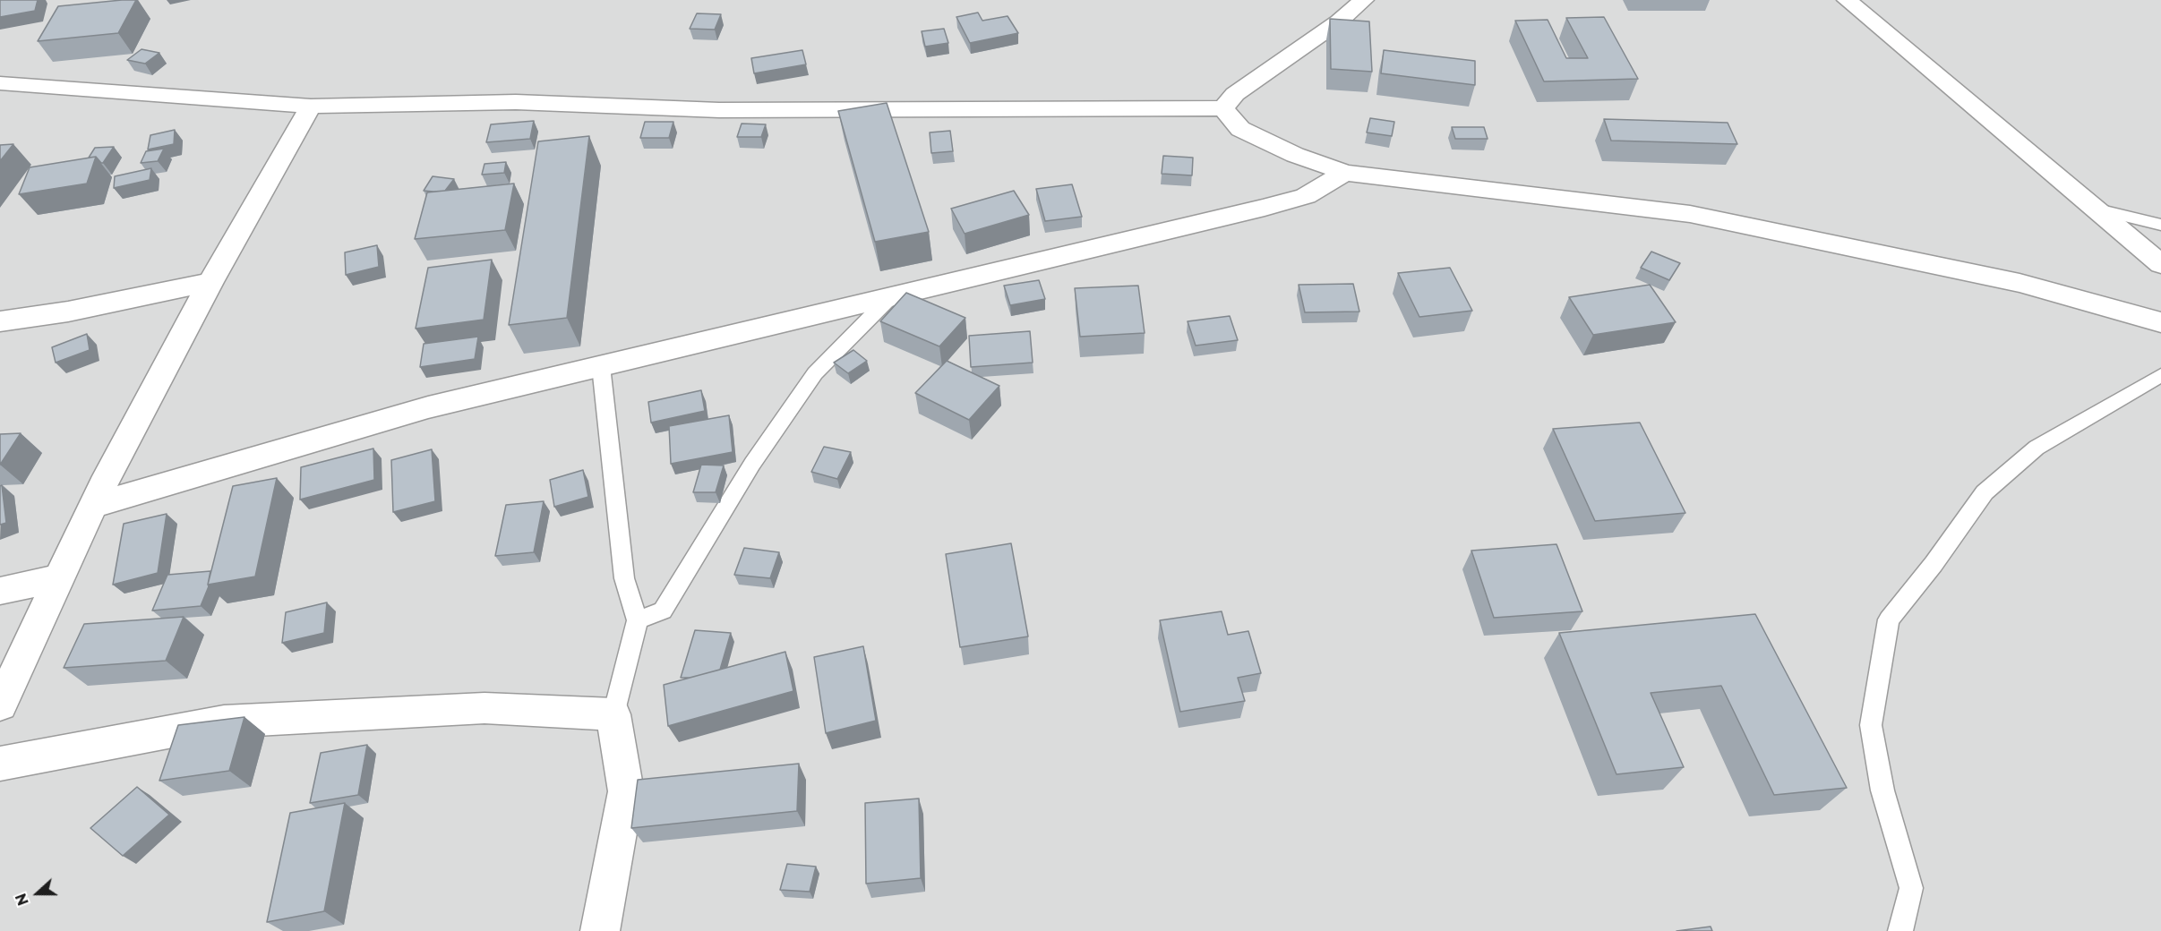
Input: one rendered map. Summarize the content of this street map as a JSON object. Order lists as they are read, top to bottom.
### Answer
{
  "north": "left"
}
